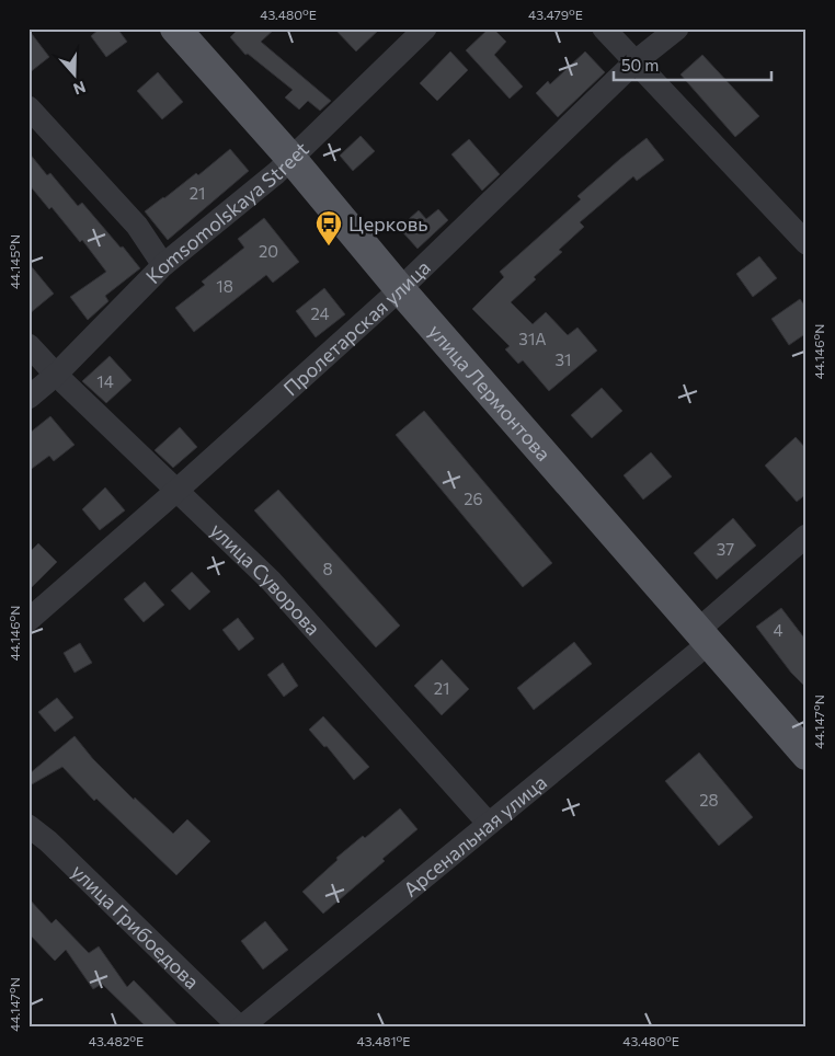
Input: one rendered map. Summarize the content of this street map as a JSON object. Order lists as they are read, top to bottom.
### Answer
{
  "streets": {
    "main road": ["улица Лермонтова"],
    "street": [
      "Komsomolskaya Street",
      "Пролетарская улица",
      "улица Суворова",
      "Арсенальная улица",
      "улица Грибоедова"
    ]
  },
  "crossings": [
    ["Komsomolskaya Street", "улица Лермонтова"],
    ["Komsomolskaya Street", "улица Суворова"],
    ["Пролетарская улица", "улица Лермонтова"],
    ["Пролетарская улица", "улица Суворова"],
    ["улица Лермонтова", "Арсенальная улица"],
    ["улица Суворова", "Арсенальная улица"],
    ["Арсенальная улица", "улица Грибоедова"]
  ],
  "places": {
    "bus stop": ["Церковь"]
  },
  "house_numbers": [
    "21",
    "20",
    "18",
    "24",
    "31А",
    "31",
    "14",
    "26",
    "37",
    "8",
    "4",
    "21",
    "28"
  ],
  "scale_bar": "50 m",
  "north": "bottom",
  "coordinates": [
    "43.480°E",
    "43.479°E",
    "44.145°N",
    "44.146°N",
    "44.147°N",
    "43.482°E",
    "43.481°E"
  ]
}
